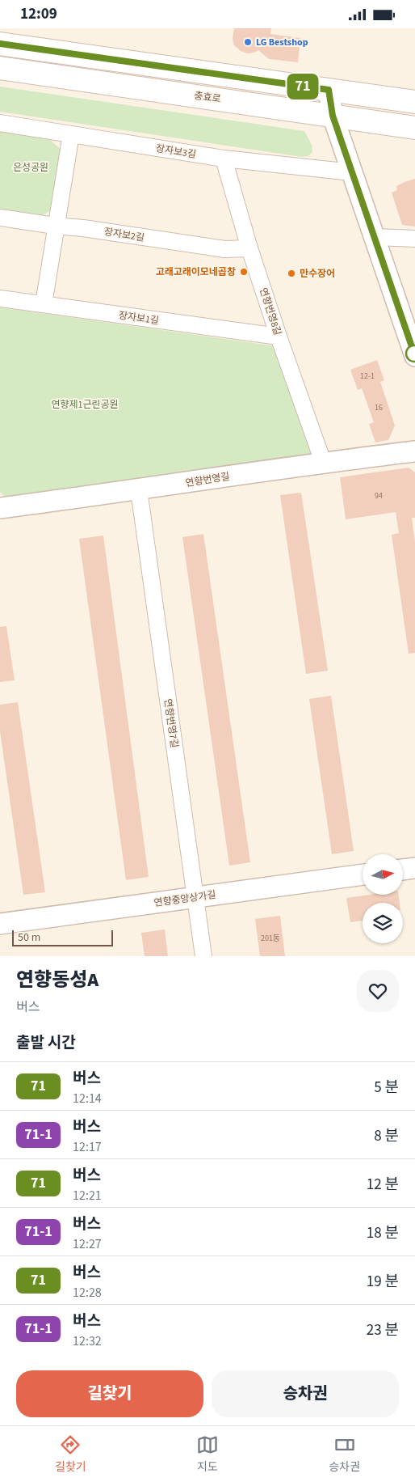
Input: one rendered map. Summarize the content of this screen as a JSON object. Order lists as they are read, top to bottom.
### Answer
{
  "streets": {
    "main road": ["충효로"],
    "street": [
      "장자보3길",
      "장자보2길",
      "연향번영8길",
      "장자보1길",
      "연향번영길",
      "연향번영7길",
      "연향중앙상가길"
    ]
  },
  "crossings": [
    ["장자보3길", "연향번영8길"],
    ["장자보2길", "연향번영8길"],
    ["연향번영8길", "장자보1길"],
    ["연향번영8길", "연향번영길"],
    ["연향번영길", "연향번영7길"],
    ["연향번영7길", "연향중앙상가길"]
  ],
  "parks": ["은성공원", "연향제1근린공원"],
  "places": ["LG Bestshop", "고래고래이모네곱창", "만수장어"],
  "lines": ["bus line 71"],
  "house_numbers": [
    "12-1",
    "16",
    "94",
    "201동"
  ],
  "scale_bar": "50 m",
  "north": "right",
  "page": {
    "status": "12:09",
    "on_map": "71",
    "scale": "50 m",
    "heading": [
      ["연향동성A", "버스"],
      "출발 시간"
    ],
    "list": [
      {
        "mark": "71",
        "name": "버스",
        "note": "12:14",
        "value": "5 분"
      },
      {
        "mark": "71-1",
        "name": "버스",
        "note": "12:17",
        "value": "8 분"
      },
      {
        "mark": "71",
        "name": "버스",
        "note": "12:21",
        "value": "12 분"
      },
      {
        "mark": "71-1",
        "name": "버스",
        "note": "12:27",
        "value": "18 분"
      },
      {
        "mark": "71",
        "name": "버스",
        "note": "12:28",
        "value": "19 분"
      },
      {
        "mark": "71-1",
        "name": "버스",
        "note": "12:32",
        "value": "23 분"
      }
    ],
    "buttons": ["길찾기", "승차권"],
    "tabs": ["길찾기", "지도", "승차권"]
  }
}
